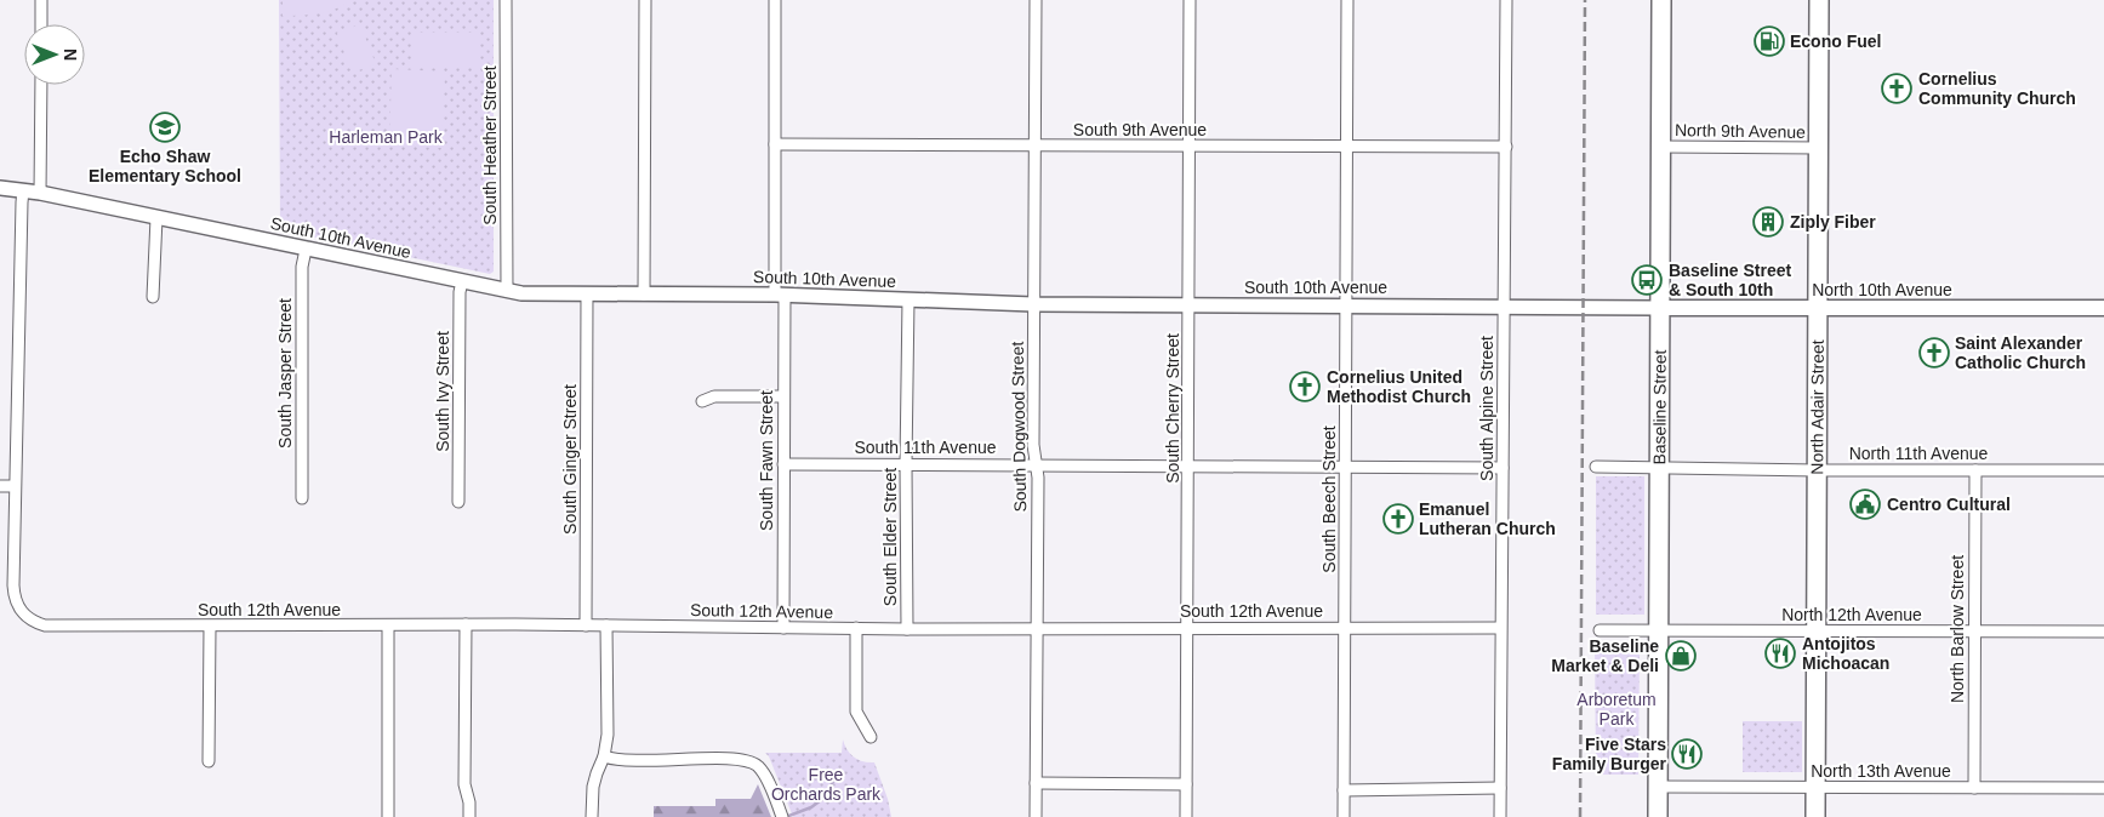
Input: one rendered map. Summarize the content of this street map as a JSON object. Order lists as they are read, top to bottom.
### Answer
{
  "streets": {
    "highway": ["Baseline Street", "North Adair Street"],
    "main road": ["South 10th Avenue", "North 10th Avenue"],
    "street": [
      "South 9th Avenue",
      "North 9th Avenue",
      "South Heather Street",
      "South Jasper Street",
      "South Ivy Street",
      "South Cherry Street",
      "South Alpine Street",
      "South Dogwood Street",
      "South 11th Avenue",
      "North 11th Avenue",
      "South Ginger Street",
      "South Fawn Street",
      "South Beech Street",
      "South Elder Street",
      "South 12th Avenue",
      "North 12th Avenue",
      "North Barlow Street",
      "North 13th Avenue"
    ]
  },
  "crossings": [
    ["South 9th Avenue", "South Cherry Street"],
    ["South 9th Avenue", "South Alpine Street"],
    ["South 9th Avenue", "South Dogwood Street"],
    ["South 9th Avenue", "South Fawn Street"],
    ["South 9th Avenue", "South Beech Street"],
    ["North 9th Avenue", "Baseline Street"],
    ["North 9th Avenue", "North Adair Street"],
    ["South Heather Street", "South 10th Avenue"],
    ["South 10th Avenue", "North 10th Avenue"],
    ["South 10th Avenue", "South Jasper Street"],
    ["South 10th Avenue", "South Ivy Street"],
    ["South 10th Avenue", "South Cherry Street"],
    ["South 10th Avenue", "South Alpine Street"],
    ["South 10th Avenue", "Baseline Street"],
    ["South 10th Avenue", "South Dogwood Street"],
    ["South 10th Avenue", "South Ginger Street"],
    ["South 10th Avenue", "South Fawn Street"],
    ["South 10th Avenue", "South Beech Street"],
    ["South 10th Avenue", "South Elder Street"],
    ["North 10th Avenue", "Baseline Street"],
    ["North 10th Avenue", "North Adair Street"],
    ["South Cherry Street", "South 11th Avenue"],
    ["South Cherry Street", "South 12th Avenue"],
    ["South Alpine Street", "South 11th Avenue"],
    ["South Alpine Street", "South 12th Avenue"],
    ["Baseline Street", "North 11th Avenue"],
    ["Baseline Street", "North 12th Avenue"],
    ["Baseline Street", "North 13th Avenue"],
    ["North Adair Street", "North 11th Avenue"],
    ["North Adair Street", "North 12th Avenue"],
    ["North Adair Street", "North 13th Avenue"],
    ["South Dogwood Street", "South 11th Avenue"],
    ["South Dogwood Street", "South 12th Avenue"],
    ["South 11th Avenue", "South Fawn Street"],
    ["South 11th Avenue", "South Beech Street"],
    ["South 11th Avenue", "South Elder Street"],
    ["North 11th Avenue", "North Barlow Street"],
    ["South Ginger Street", "South 12th Avenue"],
    ["South Fawn Street", "South 12th Avenue"],
    ["South Beech Street", "South 12th Avenue"],
    ["South Elder Street", "South 12th Avenue"],
    ["North 12th Avenue", "North Barlow Street"],
    ["North Barlow Street", "North 13th Avenue"]
  ],
  "parks": ["Harleman Park", "Arboretum Park", "Free Orchards Park"],
  "places": {
    "fuel station": ["Econo Fuel"],
    "church": [
      "Cornelius Community Church",
      "Saint Alexander Catholic Church",
      "Cornelius United Methodist Church",
      "Emanuel Lutheran Church"
    ],
    "school or university": ["Echo Shaw Elementary School"],
    "building": ["Ziply Fiber"],
    "bus stop": ["Baseline Street & South 10th"],
    "public building": ["Centro Cultural"],
    "restaurant": ["Antojitos Michoacan", "Five Stars Family Burger"],
    "shop": ["Baseline Market & Deli"]
  },
  "north": "right"
}
